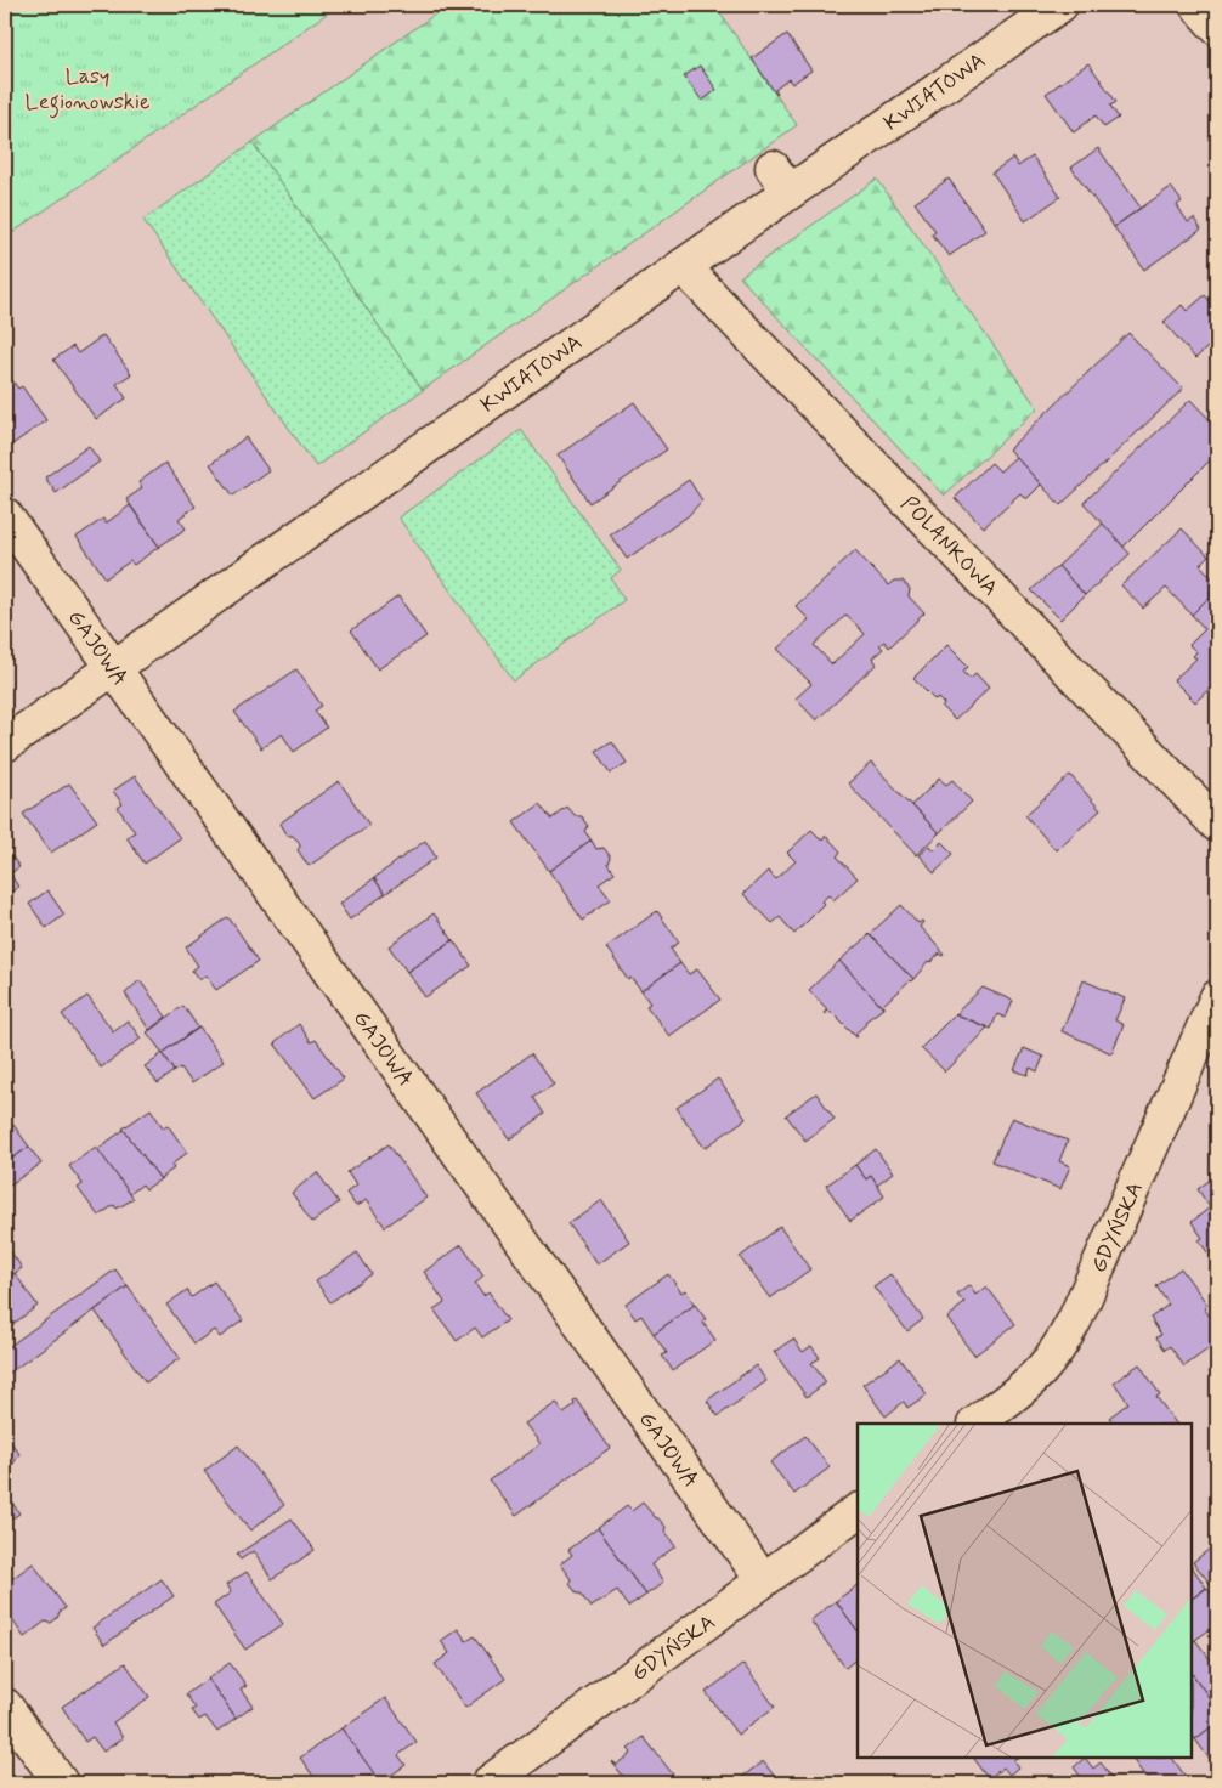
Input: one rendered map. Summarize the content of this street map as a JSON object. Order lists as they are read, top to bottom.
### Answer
{
  "streets": {
    "street": [
      "KWIATOWA",
      "POLANKOWA",
      "GAJOWA",
      "GDYŃSKA"
    ]
  },
  "crossings": [
    ["KWIATOWA", "POLANKOWA"],
    ["KWIATOWA", "GAJOWA"],
    ["GAJOWA", "GDYŃSKA"]
  ],
  "parks": ["Lasy Legionowskie"]
}
